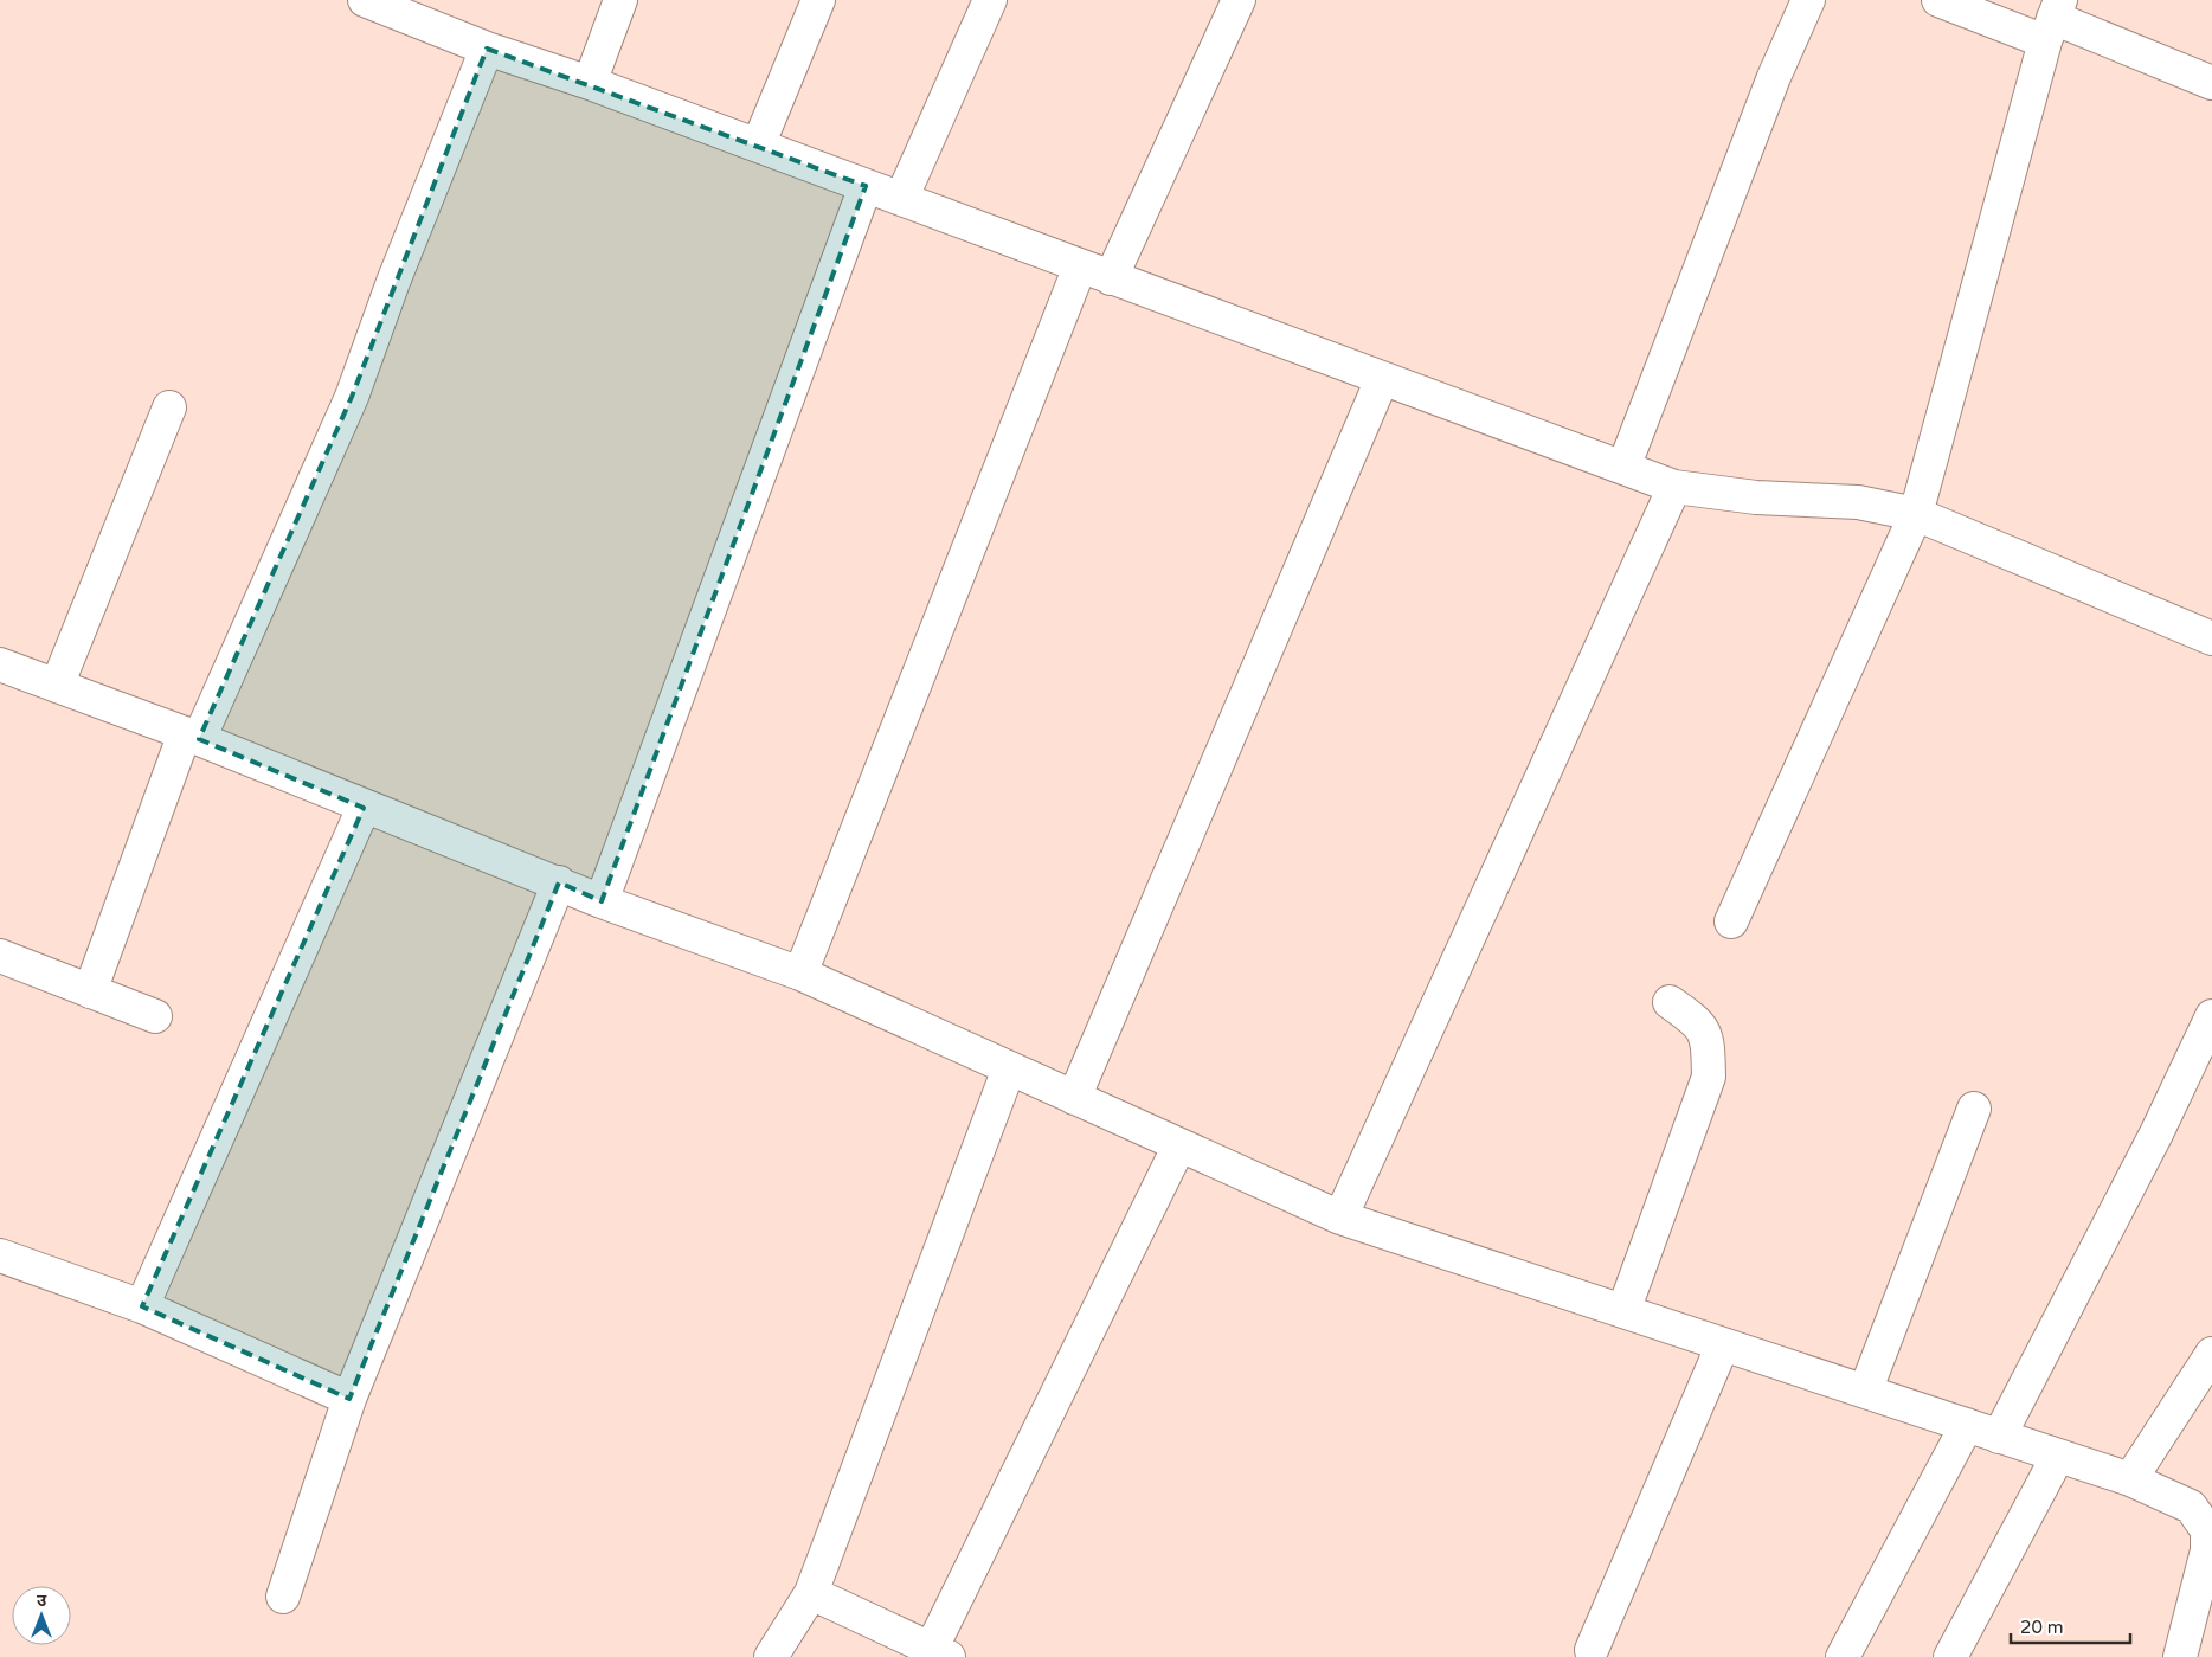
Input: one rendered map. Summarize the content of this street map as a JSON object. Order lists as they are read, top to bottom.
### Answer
{
  "scale_bar": "20 m",
  "north": "top"
}
